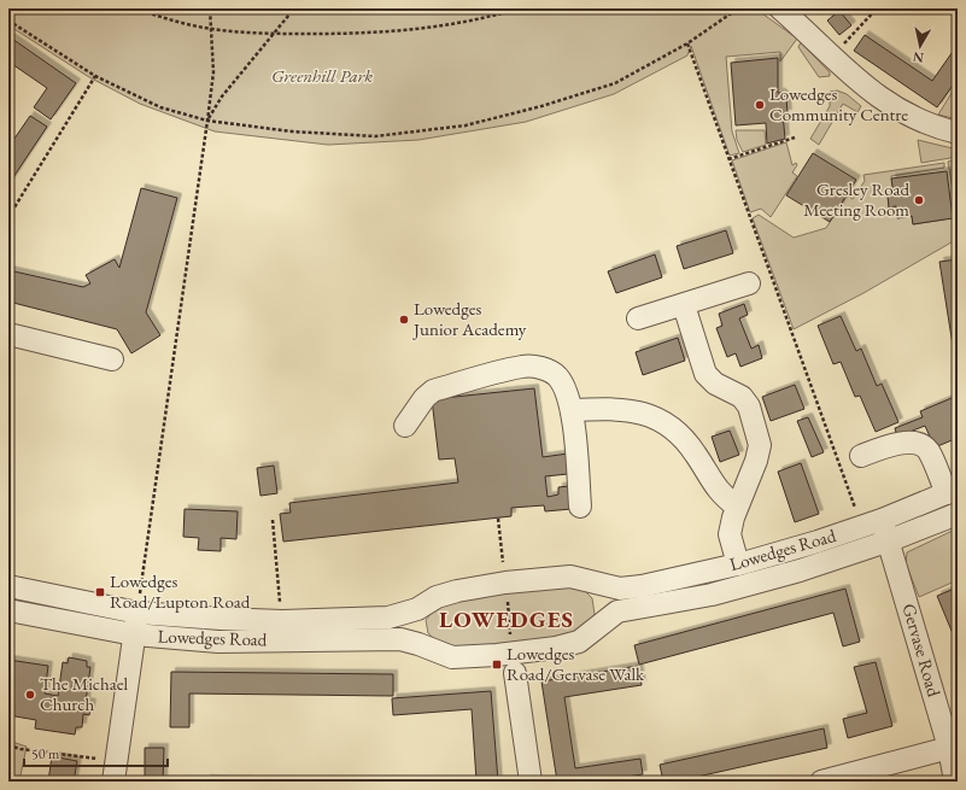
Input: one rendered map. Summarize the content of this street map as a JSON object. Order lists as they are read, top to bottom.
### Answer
{
  "streets": {
    "street": ["Lowedges Road", "Gervase Road"]
  },
  "crossings": [
    ["Lowedges Road", "Gervase Road"]
  ],
  "districts": ["LOWEDGES"],
  "parks": ["Greenhill Park"],
  "places": {
    "other": [
      "Lowedges Community Centre",
      "Gresley Road Meeting Room",
      "Lowedges Junior Academy",
      "The Michael Church"
    ],
    "transit": ["Lowedges Road/Lupton Road", "Lowedges Road/Gervase Walk"]
  },
  "scale_bar": "50 m",
  "north": "bottom"
}
